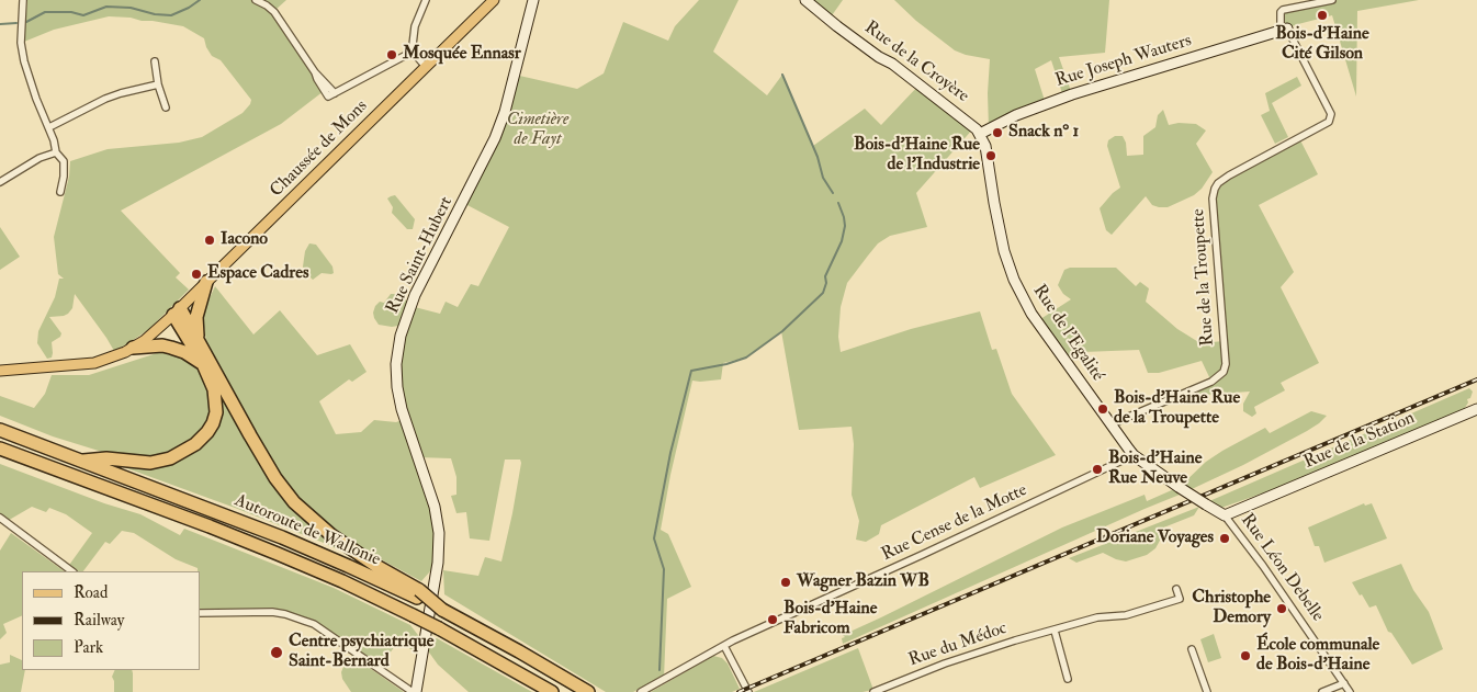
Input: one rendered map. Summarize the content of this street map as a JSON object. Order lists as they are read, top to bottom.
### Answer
{
  "streets": {
    "highway": ["Autoroute de Wallonie"],
    "main road": ["Chaussée de Mons"],
    "street": [
      "Rue Joseph Wauters",
      "Rue de la Croyère",
      "Rue Saint-Hubert",
      "Rue de la Troupette",
      "Rue de l'Egalité",
      "Rue de la Station",
      "Rue Cense de la Motte",
      "Rue Léon Debelle",
      "Rue du Médoc"
    ]
  },
  "crossings": [
    ["Rue Joseph Wauters", "Rue de la Croyère"],
    ["Rue Joseph Wauters", "Rue de la Troupette"],
    ["Rue Joseph Wauters", "Rue de l'Egalité"],
    ["Rue de la Croyère", "Rue de l'Egalité"],
    ["Rue de la Troupette", "Rue de l'Egalité"],
    ["Rue de l'Egalité", "Rue de la Station"],
    ["Rue de l'Egalité", "Rue Cense de la Motte"],
    ["Rue de l'Egalité", "Rue Léon Debelle"],
    ["Rue de la Station", "Rue Léon Debelle"]
  ],
  "parks": ["Cimetière de Fayt"],
  "places": [
    "Bois-d'Haine Cité Gilson",
    "Mosquée Ennasr",
    "Snack n° 1",
    "Bois-d'Haine Rue de l'Industrie",
    "Iacono",
    "Espace Cadres",
    "Bois-d'Haine Rue de la Troupette",
    "Bois-d'Haine Rue Neuve",
    "Doriane Voyages",
    "Wagner Bazin WB",
    "Christophe Demory",
    "Bois-d'Haine Fabricom",
    "Centre psychiatrique Saint-Bernard",
    "École communale de Bois-d'Haine"
  ],
  "legend": ["Road", "Railway", "Park"]
}
